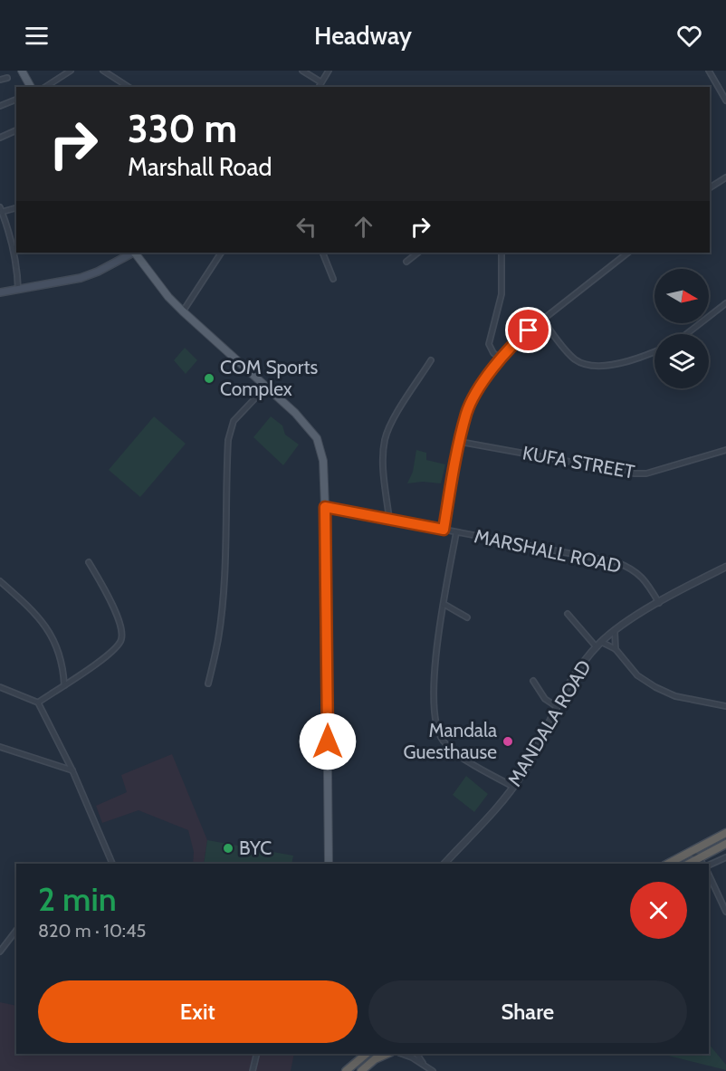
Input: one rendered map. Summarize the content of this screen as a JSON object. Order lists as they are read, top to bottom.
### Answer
{
  "streets": {
    "street": ["KUFA STREET", "MARSHALL ROAD", "MANDALA ROAD"]
  },
  "crossings": [
    ["MARSHALL ROAD", "MANDALA ROAD"]
  ],
  "places": ["COM Sports Complex", "Mandala Guesthause", "BYC"],
  "north": "right",
  "page": {
    "header": "Headway",
    "turn": ["330 m", "Marshall Road"],
    "heading": ["2 min", "820 m · 10:45"],
    "buttons": ["Exit", "Share"]
  }
}
